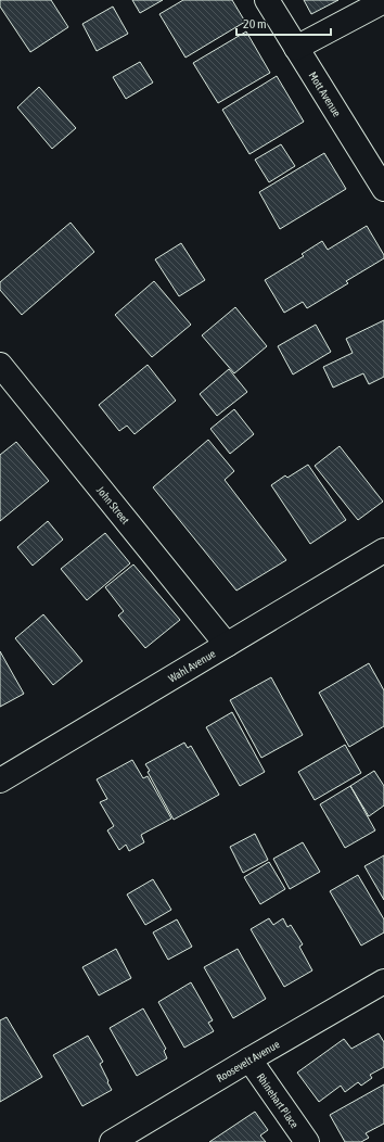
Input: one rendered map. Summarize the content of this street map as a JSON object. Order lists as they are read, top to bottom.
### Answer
{
  "streets": {
    "street": [
      "Mott Avenue",
      "John Street",
      "Wahl Avenue",
      "Roosevelt Avenue",
      "Rhinehart Place"
    ]
  },
  "crossings": [
    ["John Street", "Wahl Avenue"],
    ["Roosevelt Avenue", "Rhinehart Place"]
  ],
  "scale_bar": "20 m"
}
